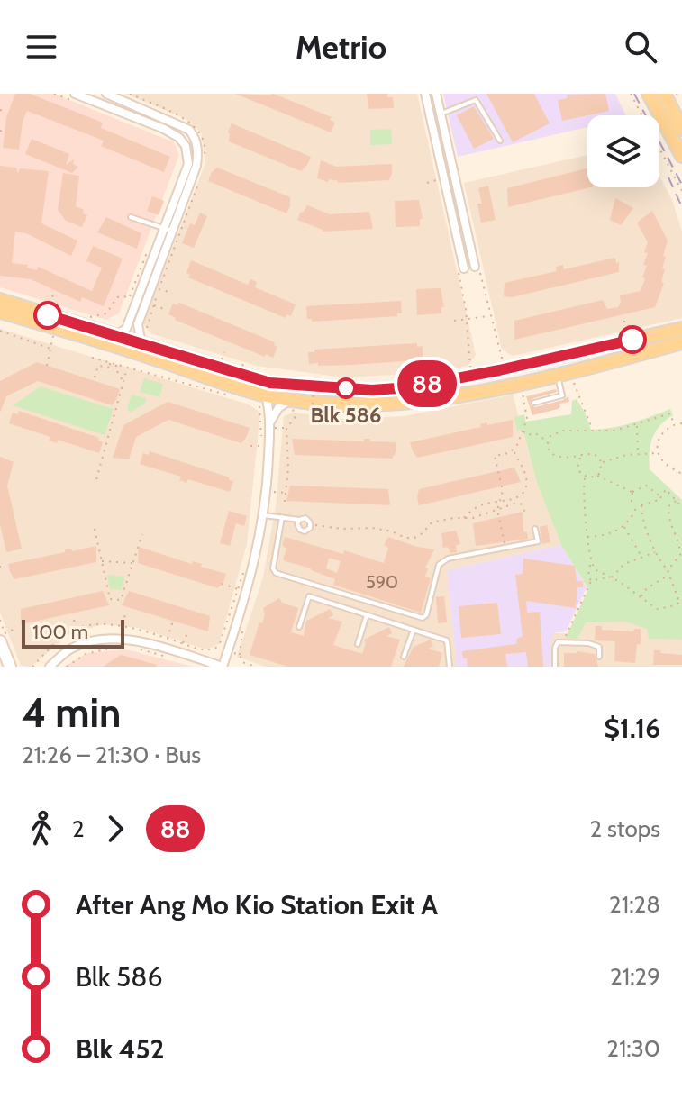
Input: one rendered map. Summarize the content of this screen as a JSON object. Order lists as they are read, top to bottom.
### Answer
{
  "places": ["Blk 586"],
  "lines": ["bus line 88"],
  "house_numbers": ["590"],
  "scale_bar": "100 m",
  "page": {
    "header": "Metrio",
    "on_map": "88",
    "scale": "100 m",
    "heading": ["4 min", "21:26 – 21:30 · Bus", "$1.16"],
    "legs": ["2", "88", "2 stops"],
    "list": [
      {
        "name": "After Ang Mo Kio Station Exit A",
        "value": "21:28"
      },
      {
        "name": "Blk 586",
        "value": "21:29"
      },
      {
        "name": "Blk 452",
        "value": "21:30"
      }
    ]
  }
}
